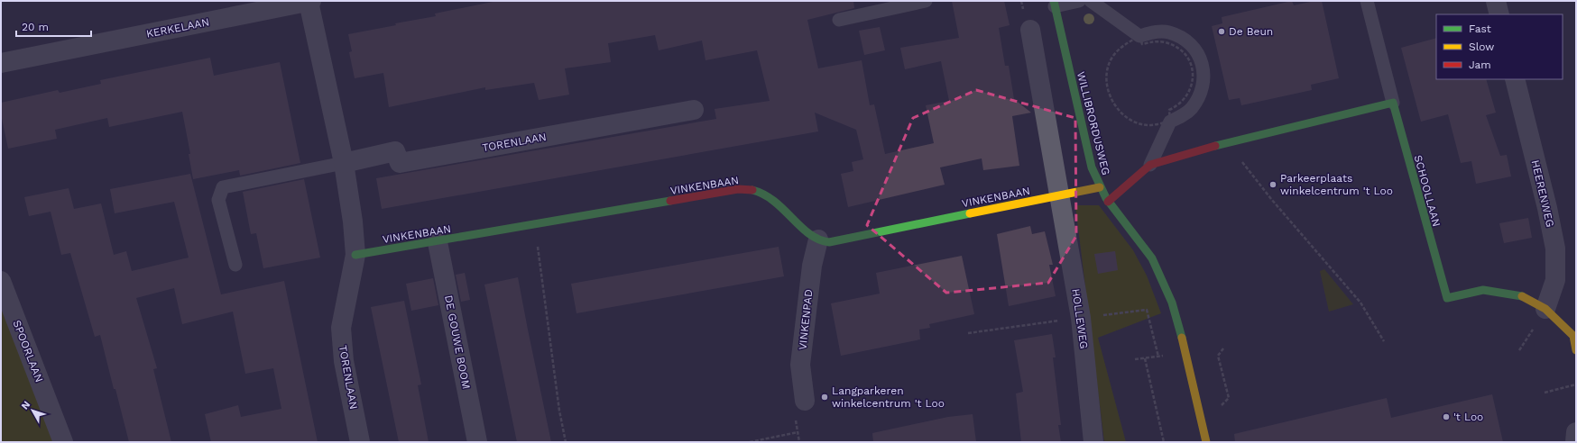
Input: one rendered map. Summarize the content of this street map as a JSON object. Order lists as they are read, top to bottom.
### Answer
{
  "streets": {
    "street": [
      "KERKELAAN",
      "WILLIBRORDUSWEG",
      "TORENLAAN",
      "VINKENBAAN",
      "SCHOOLLAAN",
      "HEERENWEG",
      "HOLLEWEG",
      "VINKENPAD",
      "DE GOUWE BOOM",
      "SPOORLAAN"
    ]
  },
  "crossings": [
    ["KERKELAAN", "TORENLAAN"],
    ["TORENLAAN", "VINKENBAAN"],
    ["VINKENBAAN", "HOLLEWEG"],
    ["VINKENBAAN", "VINKENPAD"],
    ["VINKENBAAN", "DE GOUWE BOOM"],
    ["SCHOOLLAAN", "HEERENWEG"]
  ],
  "places": [
    "De Beun",
    "Parkeerplaats winkelcentrum 't Loo",
    "Langparkeren winkelcentrum 't Loo",
    "'t Loo"
  ],
  "legend": ["Fast", "Slow", "Jam"],
  "scale_bar": "20 m",
  "north": "top left"
}
